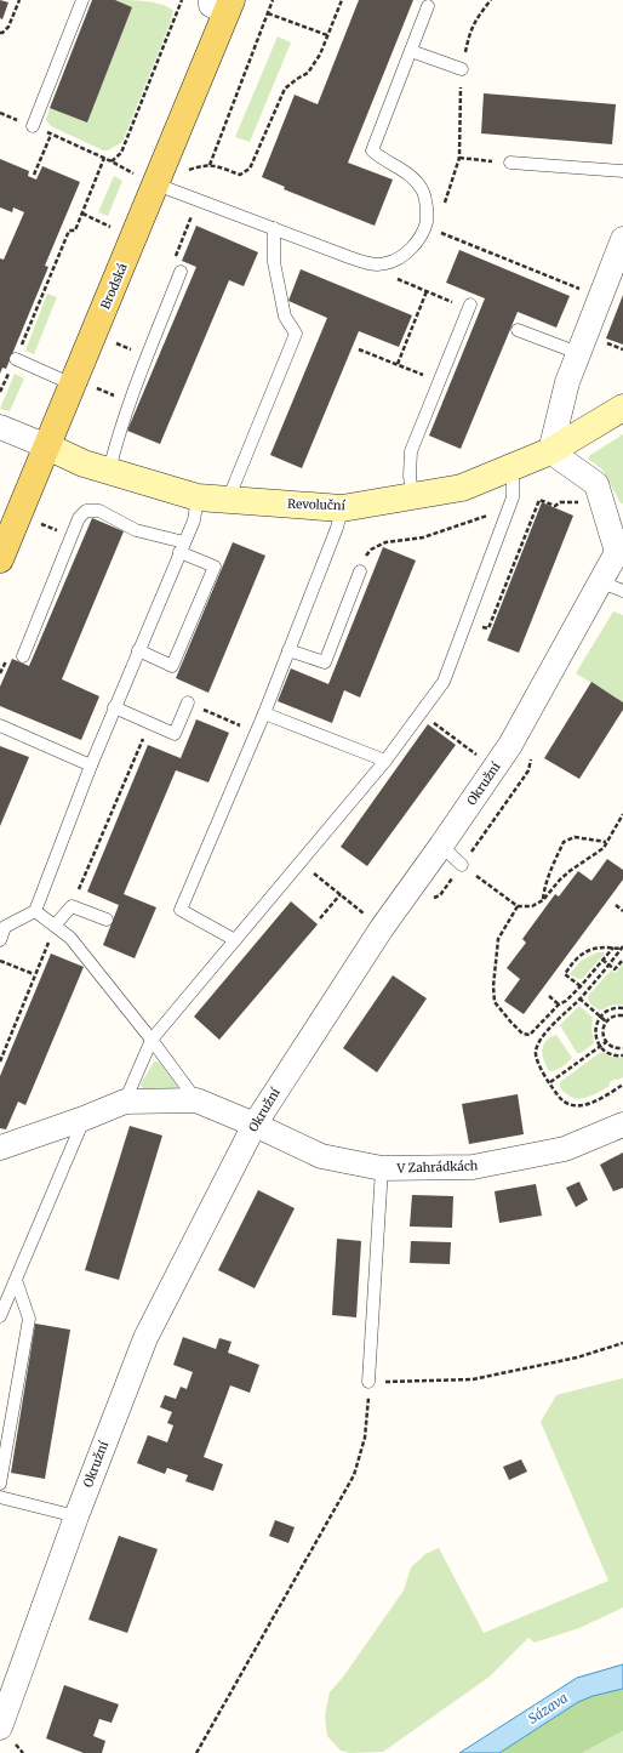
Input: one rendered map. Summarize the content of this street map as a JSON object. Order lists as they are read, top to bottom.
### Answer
{
  "streets": {
    "main road": ["Brodská"],
    "street": ["Revoluční", "Okružní", "V Zahrádkách"]
  },
  "crossings": [
    ["Brodská", "Revoluční"],
    ["Okružní", "V Zahrádkách"]
  ],
  "water": ["Sázava"]
}
